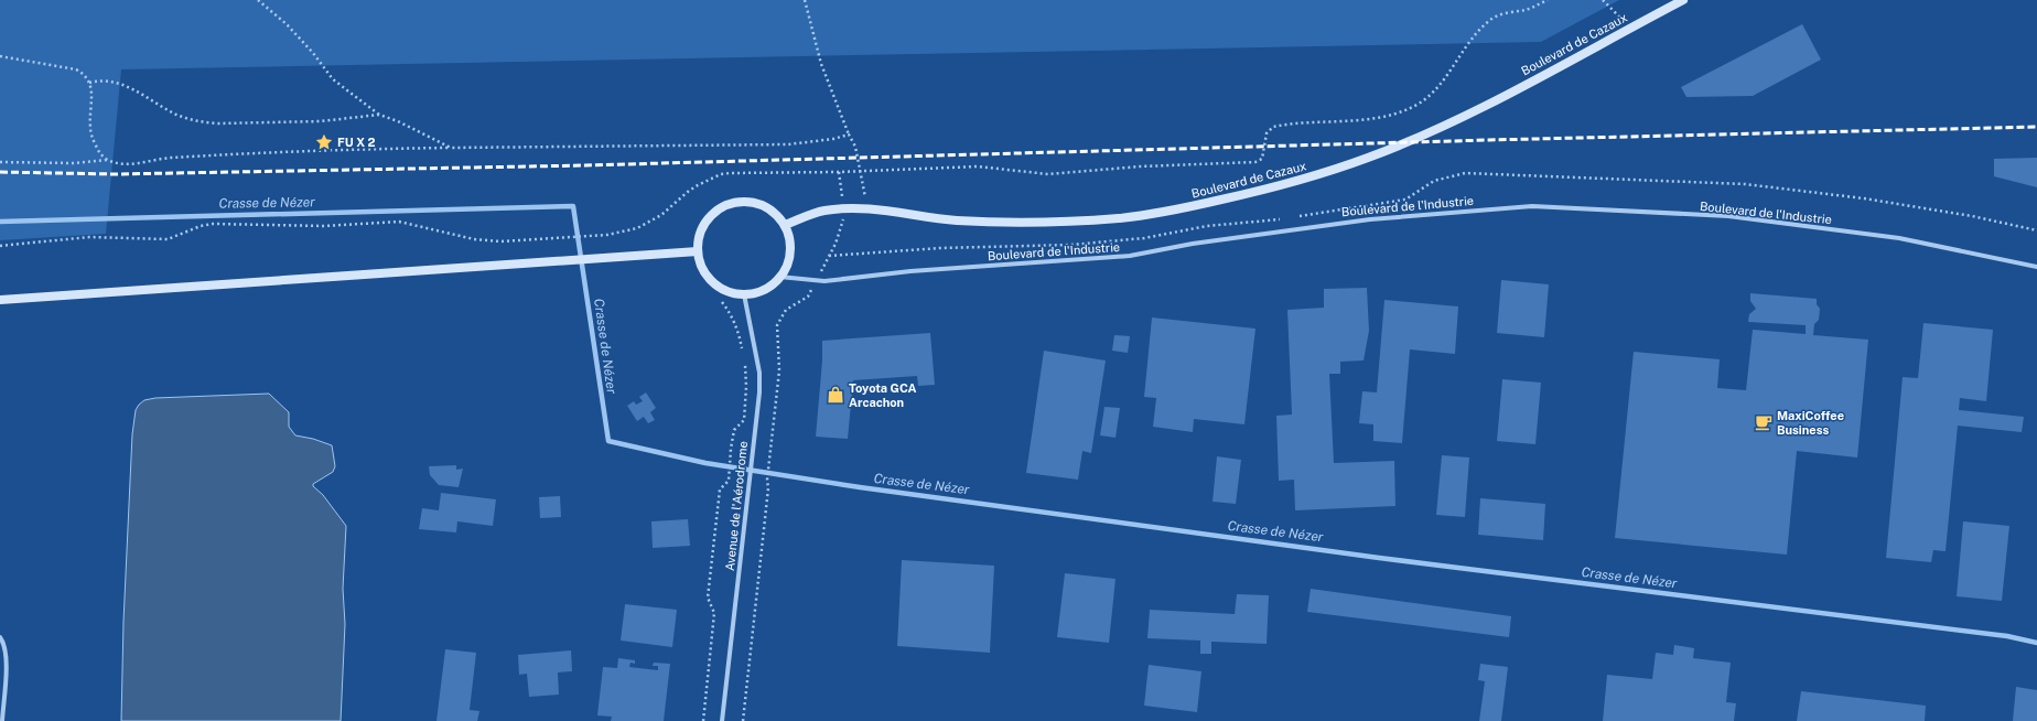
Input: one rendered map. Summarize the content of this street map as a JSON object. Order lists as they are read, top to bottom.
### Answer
{
  "streets": {
    "main road": ["Boulevard de Cazaux"],
    "street": ["Boulevard de l'Industrie", "Avenue de l'Aérodrome"]
  },
  "crossings": [
    ["Boulevard de Cazaux", "Boulevard de l'Industrie"],
    ["Boulevard de Cazaux", "Avenue de l'Aérodrome"],
    ["Boulevard de l'Industrie", "Avenue de l'Aérodrome"]
  ],
  "water": ["Crasse de Nézer"],
  "places": {
    "place": ["FU X 2"],
    "shop": ["Toyota GCA Arcachon"],
    "cafe": ["MaxiCoffee Business"]
  }
}
